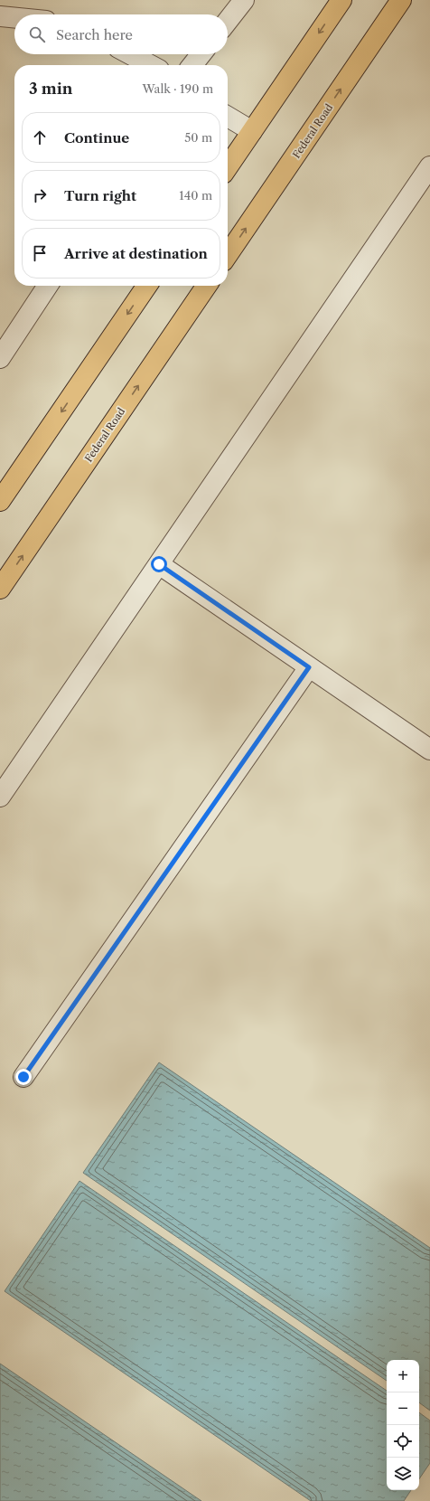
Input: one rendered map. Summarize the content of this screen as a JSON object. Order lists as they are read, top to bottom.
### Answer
{
  "streets": {
    "main road": ["Federal Road"]
  },
  "page": {
    "search": "Search here",
    "heading": ["3 min", "Walk · 190 m"],
    "list": [
      ["Continue", "50 m"],
      ["Turn right", "140 m"],
      "Arrive at destination"
    ],
    "map_buttons": ["+", "−"]
  }
}
